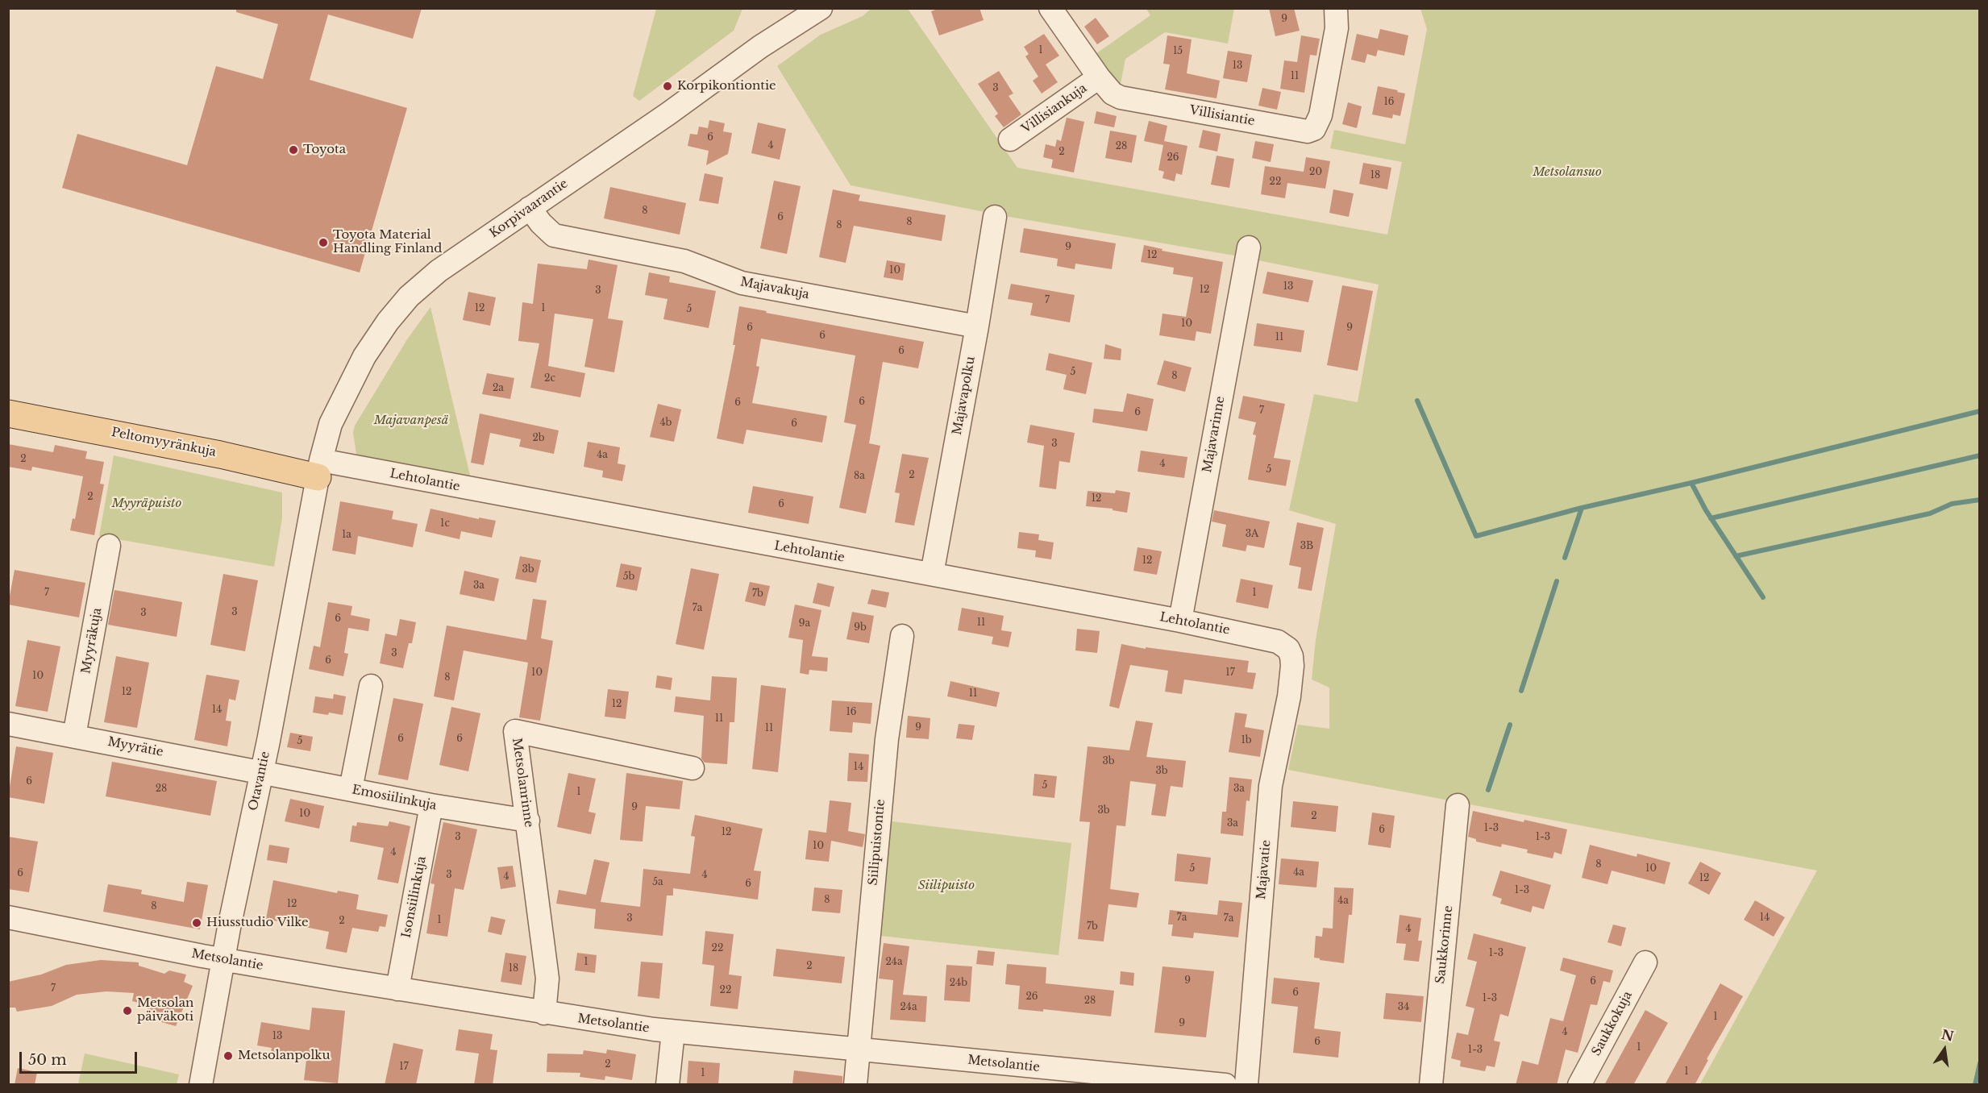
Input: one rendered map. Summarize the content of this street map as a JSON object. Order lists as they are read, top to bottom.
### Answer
{
  "streets": {
    "main road": ["Peltomyyränkuja"],
    "street": [
      "Villisiankuja",
      "Villisiantie",
      "Korpivaarantie",
      "Majavakuja",
      "Majavapolku",
      "Majavarinne",
      "Lehtolantie",
      "Myyräkuja",
      "Myyrätie",
      "Otavantie",
      "Metsolanrinne",
      "Emosiilinkuja",
      "Siilipuistontie",
      "Majavatie",
      "Isonsiilinkuja",
      "Saukkorinne",
      "Metsolantie",
      "Saukkokuja"
    ]
  },
  "crossings": [
    ["Villisiankuja", "Villisiantie"],
    ["Korpivaarantie", "Majavakuja"],
    ["Korpivaarantie", "Peltomyyränkuja"],
    ["Korpivaarantie", "Lehtolantie"],
    ["Korpivaarantie", "Otavantie"],
    ["Majavakuja", "Majavapolku"],
    ["Majavapolku", "Lehtolantie"],
    ["Majavarinne", "Lehtolantie"],
    ["Peltomyyränkuja", "Lehtolantie"],
    ["Peltomyyränkuja", "Otavantie"],
    ["Lehtolantie", "Otavantie"],
    ["Lehtolantie", "Majavatie"],
    ["Myyräkuja", "Myyrätie"],
    ["Myyrätie", "Otavantie"],
    ["Myyrätie", "Emosiilinkuja"],
    ["Otavantie", "Emosiilinkuja"],
    ["Otavantie", "Metsolantie"],
    ["Metsolanrinne", "Emosiilinkuja"],
    ["Metsolanrinne", "Metsolantie"],
    ["Emosiilinkuja", "Isonsiilinkuja"],
    ["Siilipuistontie", "Metsolantie"],
    ["Isonsiilinkuja", "Metsolantie"]
  ],
  "parks": [
    "Metsolansuo",
    "Majavanpesä",
    "Myyräpuisto",
    "Siilipuisto"
  ],
  "places": [
    "Korpikontiontie",
    "Toyota",
    "Toyota Material Handling Finland",
    "Hiusstudio Vilke",
    "Metsolan päiväkoti",
    "Metsolanpolku"
  ],
  "house_numbers": [
    "9",
    "1",
    "15",
    "13",
    "11",
    "3",
    "16",
    "6",
    "4",
    "28",
    "2",
    "26",
    "20",
    "18",
    "22",
    "8",
    "6",
    "8",
    "8",
    "9",
    "12",
    "10",
    "13",
    "12",
    "3",
    "7",
    "12",
    "1",
    "5",
    "10",
    "6",
    "9",
    "6",
    "11",
    "6",
    "5",
    "8",
    "2c",
    "2a",
    "6",
    "6",
    "7",
    "6",
    "4b",
    "6",
    "2b",
    "3",
    "4a",
    "2",
    "4",
    "5",
    "2",
    "8a",
    "2",
    "12",
    "6",
    "1c",
    "3A",
    "1a",
    "3B",
    "12",
    "3b",
    "5b",
    "3a",
    "7",
    "1",
    "7b",
    "7a",
    "3",
    "3",
    "6",
    "11",
    "9a",
    "9b",
    "3",
    "6",
    "10",
    "17",
    "10",
    "8",
    "12",
    "11",
    "12",
    "14",
    "16",
    "11",
    "9",
    "11",
    "6",
    "6",
    "1b",
    "5",
    "3b",
    "14",
    "3b",
    "6",
    "5",
    "28",
    "3a",
    "1",
    "9",
    "3b",
    "10",
    "2",
    "3a",
    "1-3",
    "6",
    "12",
    "3",
    "1-3",
    "10",
    "4",
    "8",
    "5",
    "10",
    "4a",
    "6",
    "3",
    "4",
    "4",
    "12",
    "5a",
    "6",
    "1-3",
    "8",
    "4a",
    "12",
    "8",
    "7a",
    "14",
    "3",
    "7a",
    "1",
    "2",
    "7b",
    "4",
    "22",
    "1-3",
    "1",
    "24a",
    "2",
    "18",
    "9",
    "6",
    "24b",
    "7",
    "22",
    "6",
    "26",
    "1-3",
    "28",
    "24a",
    "34",
    "1",
    "9",
    "4",
    "13",
    "6",
    "1",
    "1-3",
    "2",
    "17",
    "1",
    "1"
  ],
  "scale_bar": "50 m",
  "north": "top"
}
